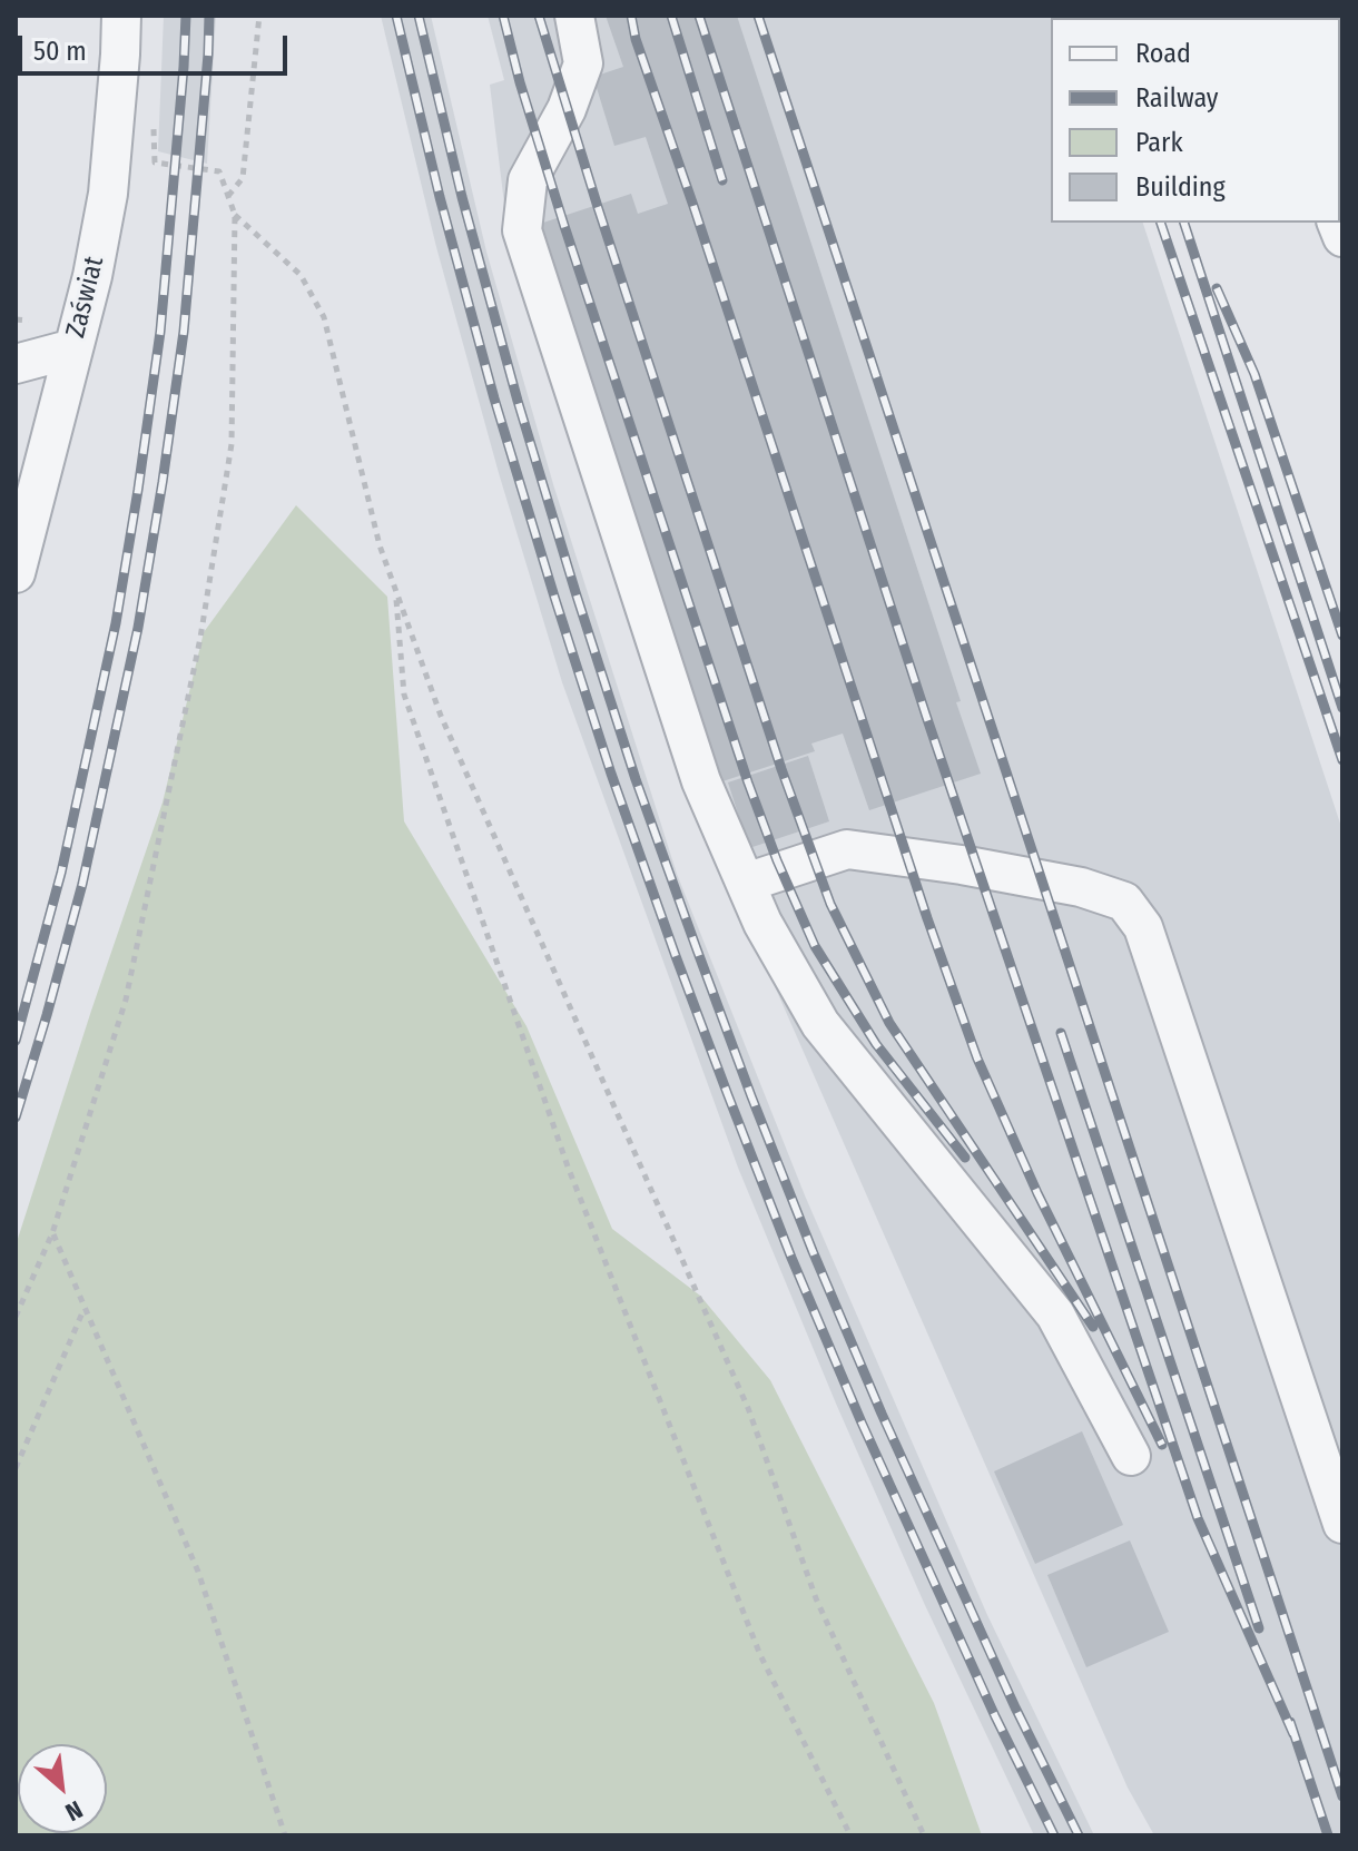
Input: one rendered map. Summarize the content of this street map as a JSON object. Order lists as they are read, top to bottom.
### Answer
{
  "streets": {
    "street": ["Zaświat"]
  },
  "legend": [
    "Road",
    "Railway",
    "Park",
    "Building"
  ],
  "scale_bar": "50 m",
  "north": "bottom right"
}
